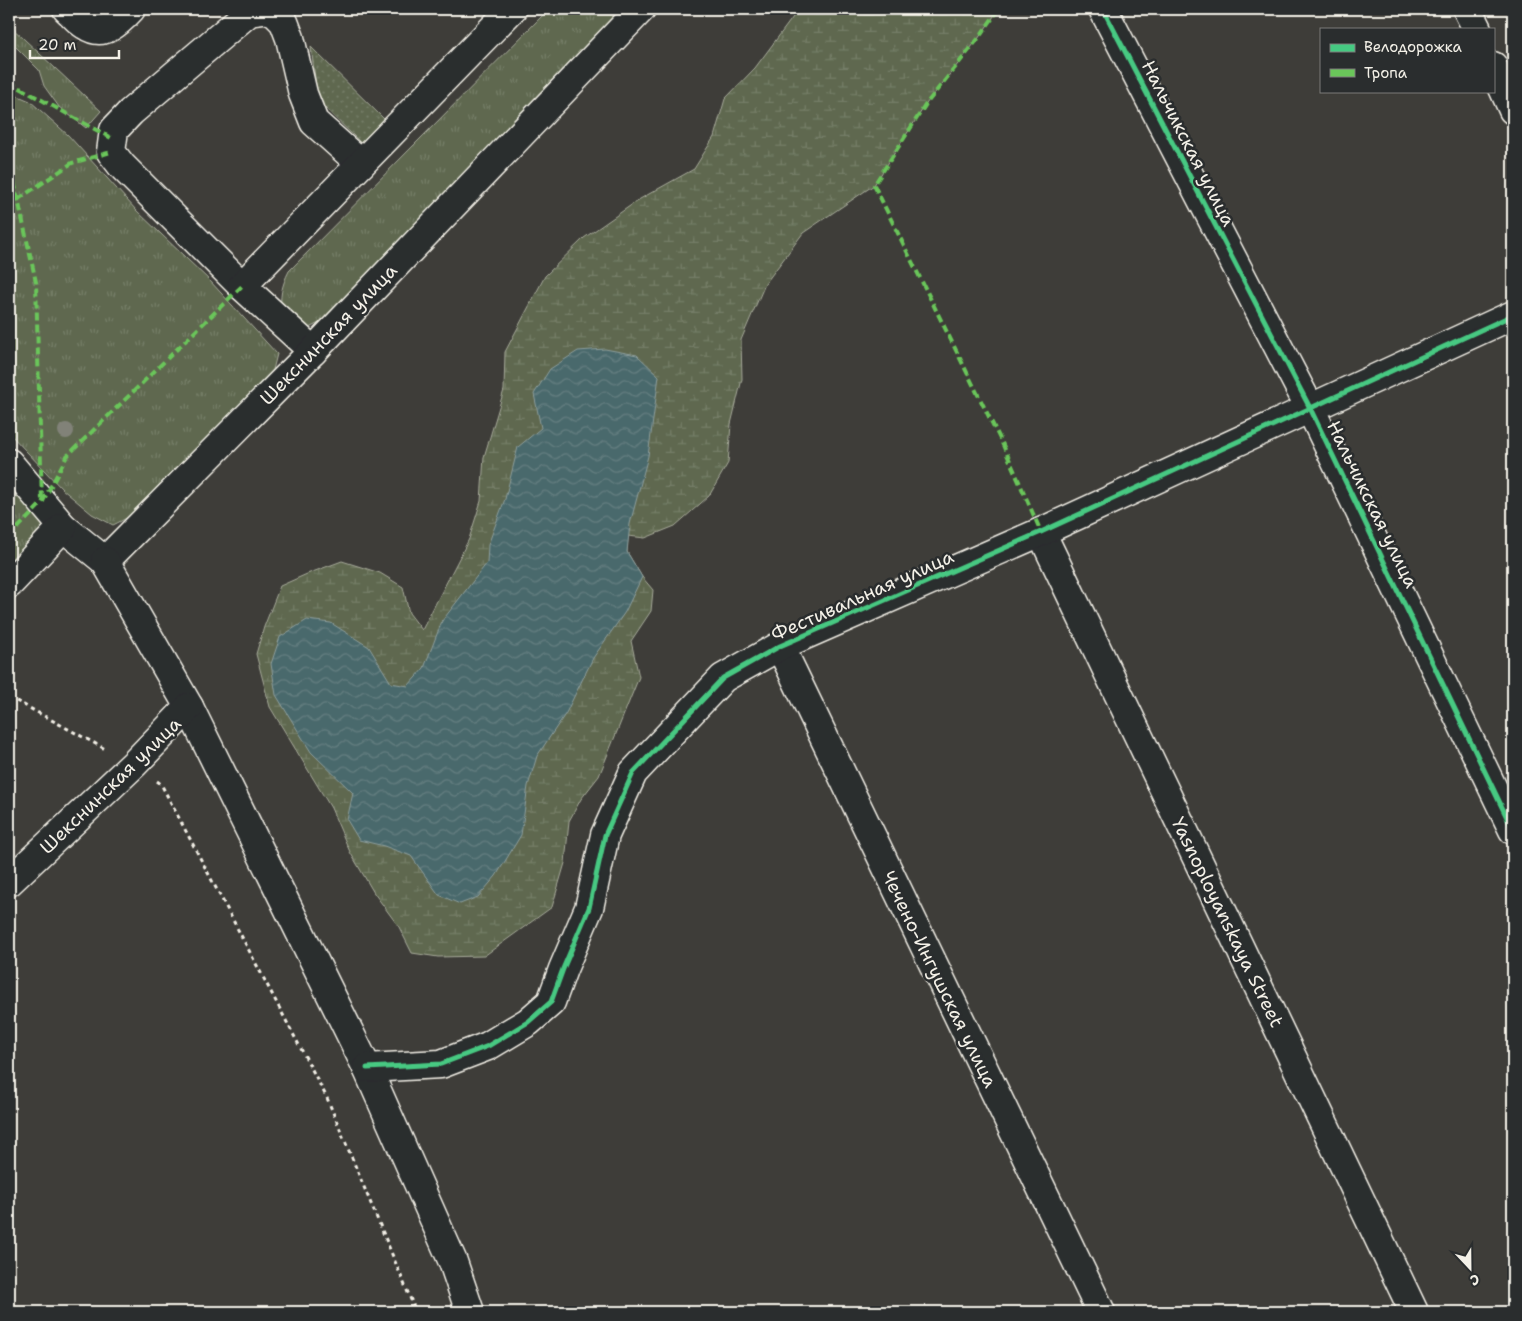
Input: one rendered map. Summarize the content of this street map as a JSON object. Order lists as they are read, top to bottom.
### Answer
{
  "streets": {
    "street": [
      "Нальчикская улица",
      "Шекснинская улица",
      "Фестивальная улица",
      "Yasnoployanskaya Street",
      "Чечено-Ингушская улица"
    ]
  },
  "crossings": [
    ["Нальчикская улица", "Фестивальная улица"],
    ["Фестивальная улица", "Yasnoployanskaya Street"],
    ["Фестивальная улица", "Чечено-Ингушская улица"]
  ],
  "legend": ["Велодорожка", "Тропа"],
  "scale_bar": "20 m",
  "north": "bottom"
}
